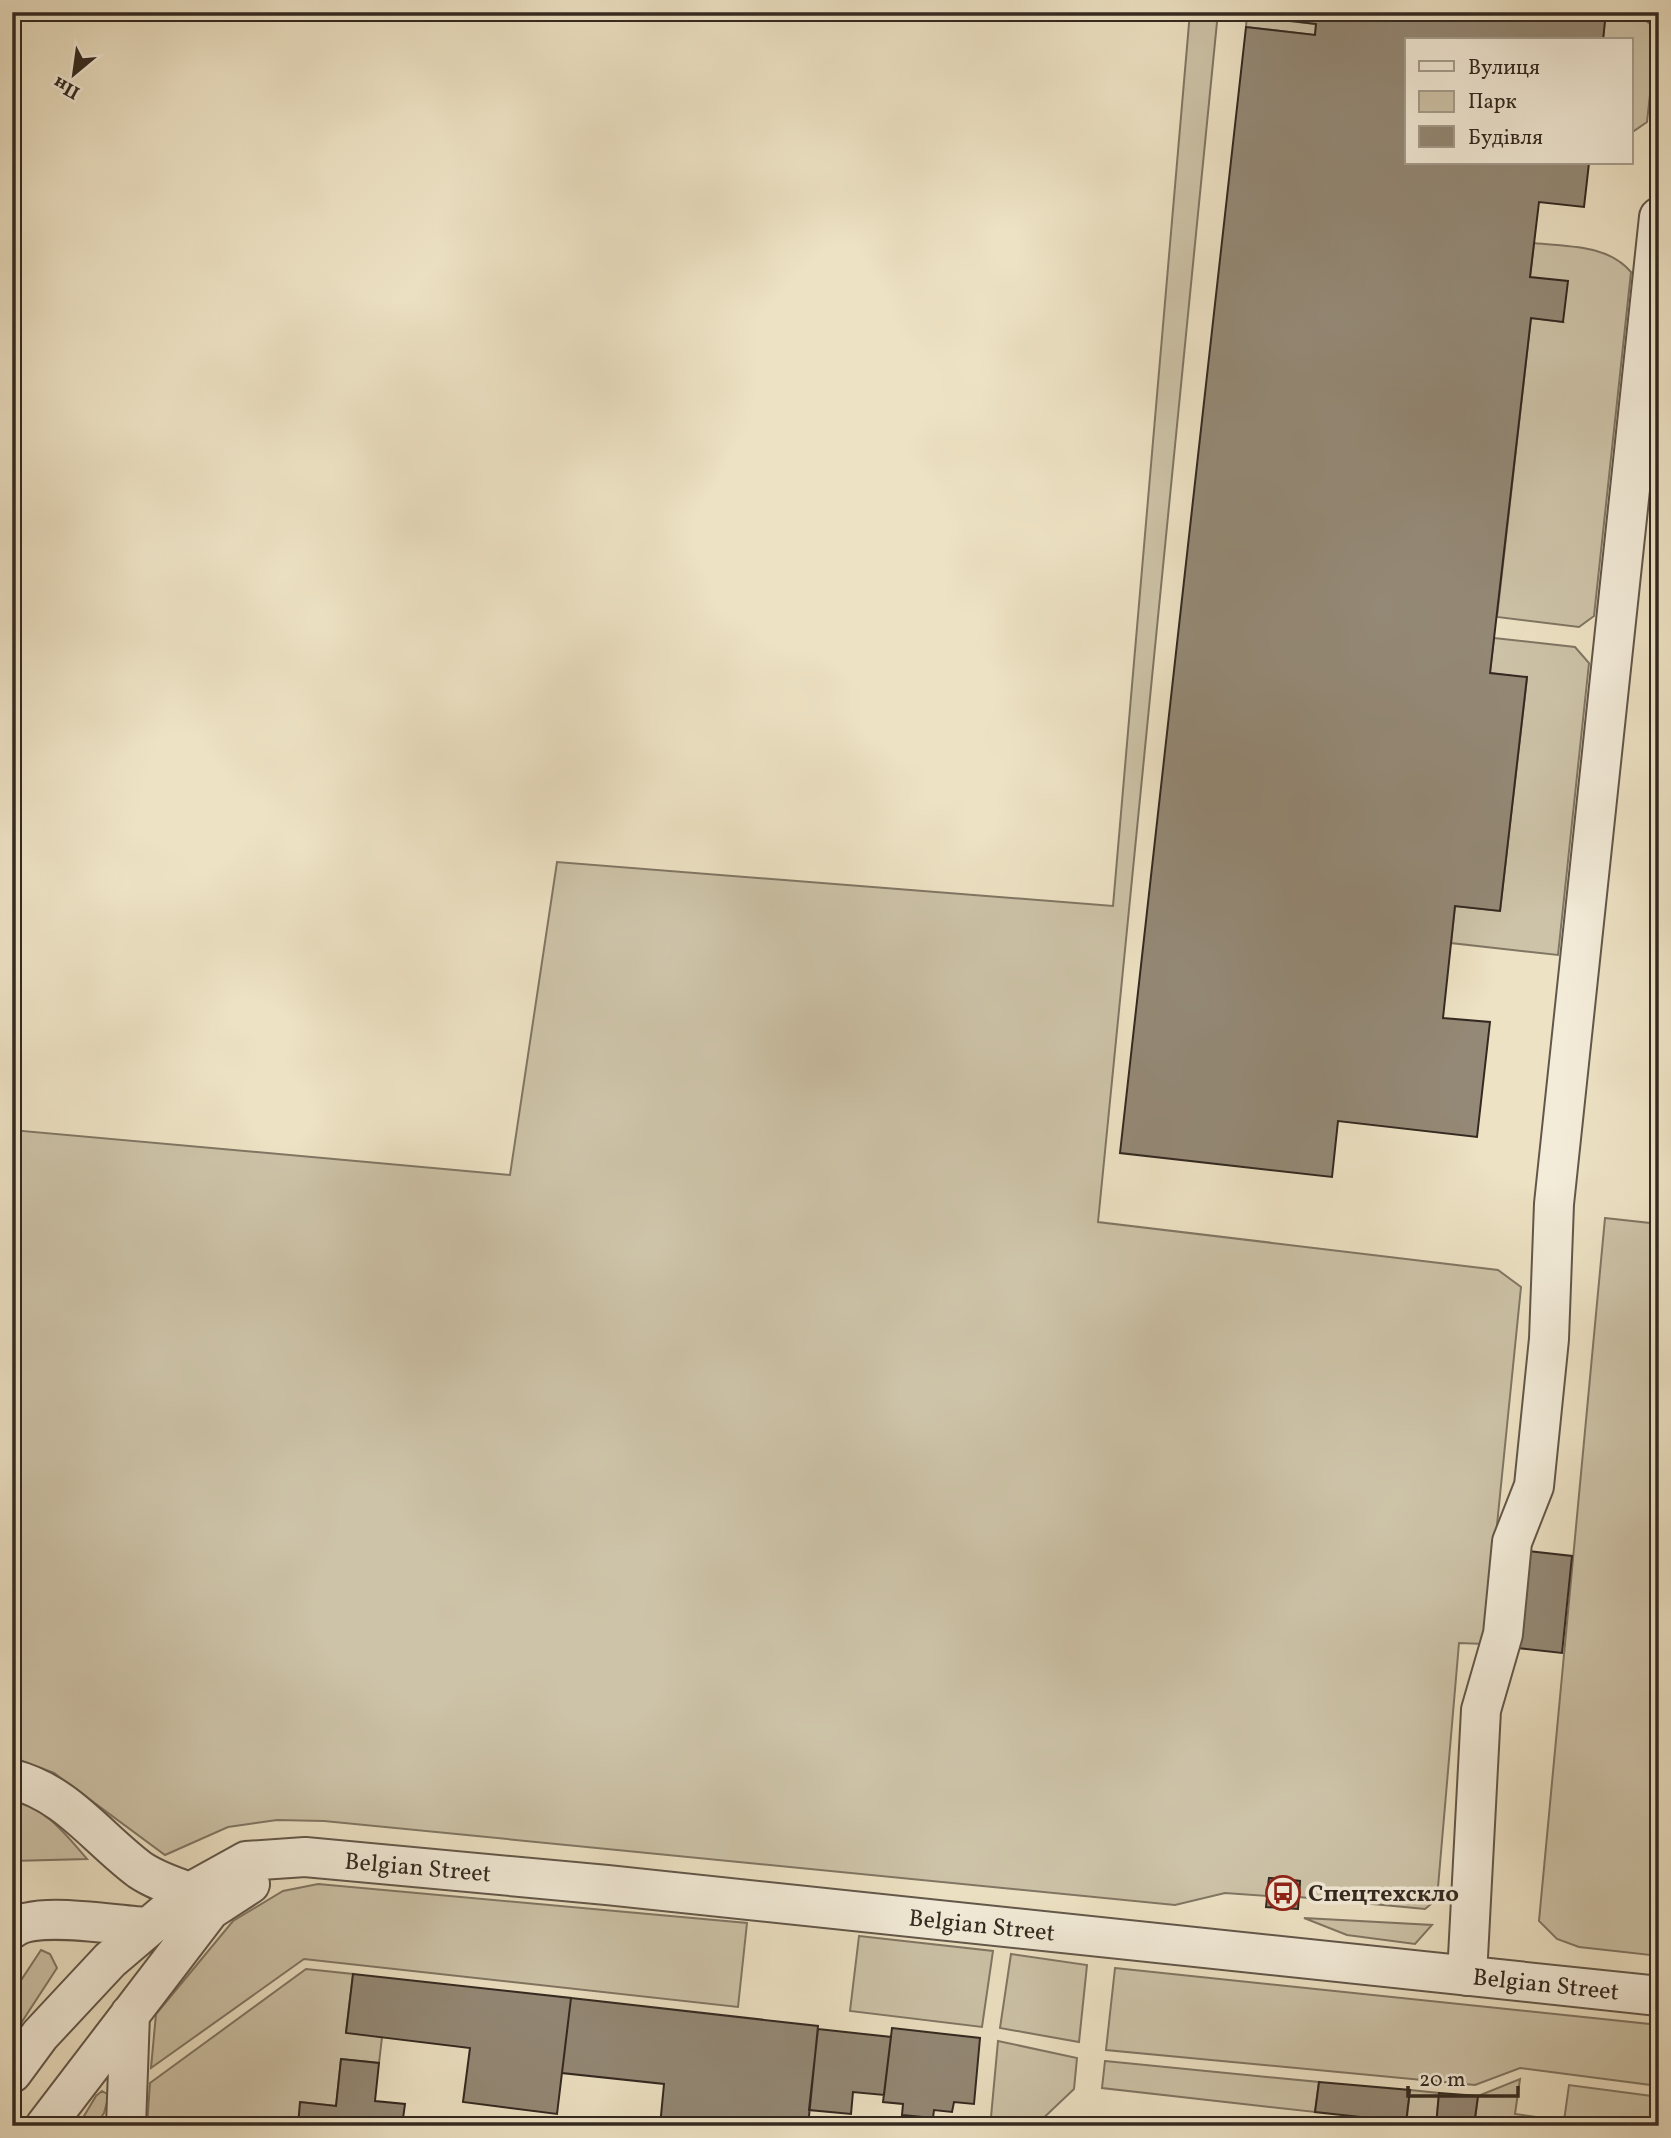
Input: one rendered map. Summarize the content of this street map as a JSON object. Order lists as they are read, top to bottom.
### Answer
{
  "streets": {
    "street": ["Belgian Street"]
  },
  "places": {
    "bus stop": ["Спецтехскло"]
  },
  "legend": ["Вулиця", "Парк", "Будівля"],
  "scale_bar": "20 m",
  "north": "bottom left"
}
